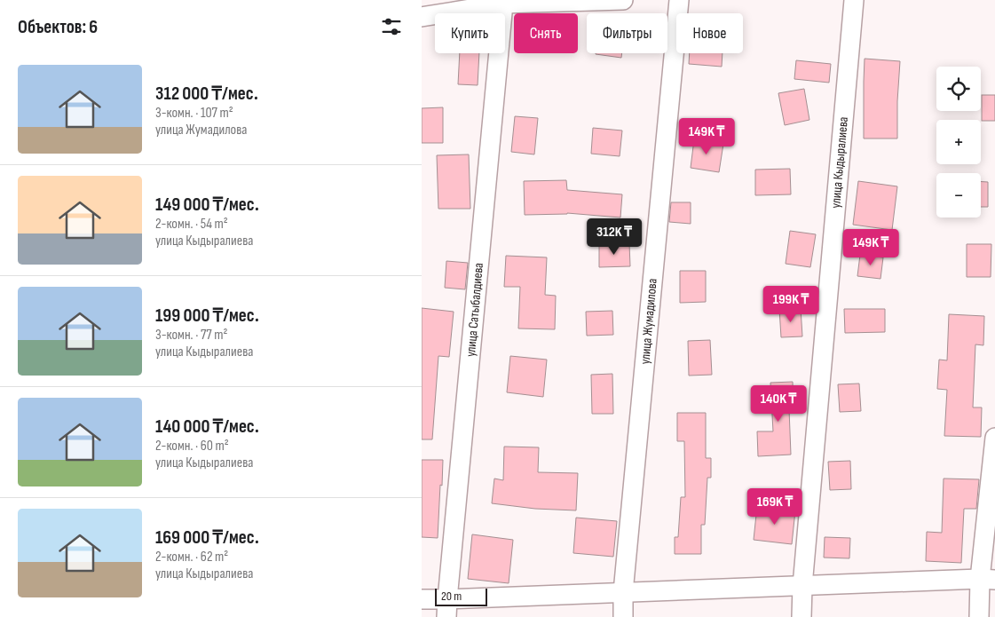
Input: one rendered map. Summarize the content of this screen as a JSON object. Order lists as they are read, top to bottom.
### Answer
{
  "streets": {
    "street": ["улица Кыдыралиева", "улица Сатыбалдиева", "улица Жумадилова"]
  },
  "scale_bar": "20 m",
  "page": {
    "heading": "Объектов: 6",
    "chip": [
      "Купить",
      "Снять",
      "Фильтры",
      "Новое"
    ],
    "list": [
      {
        "name": "312 000 ₸/мес.",
        "note": "3-комн. · 107 m² · улица Жумадилова"
      },
      {
        "name": "149 000 ₸/мес.",
        "note": "2-комн. · 54 m² · улица Кыдыралиева"
      },
      {
        "name": "199 000 ₸/мес.",
        "note": "3-комн. · 77 m² · улица Кыдыралиева"
      },
      {
        "name": "140 000 ₸/мес.",
        "note": "2-комн. · 60 m² · улица Кыдыралиева"
      },
      {
        "name": "169 000 ₸/мес.",
        "note": "2-комн. · 62 m² · улица Кыдыралиева"
      }
    ],
    "map_buttons": ["+", "−"],
    "price": [
      "149K ₸",
      "312K ₸",
      "149K ₸",
      "199K ₸",
      "140K ₸",
      "169K ₸"
    ],
    "scale": "20 m"
  }
}
